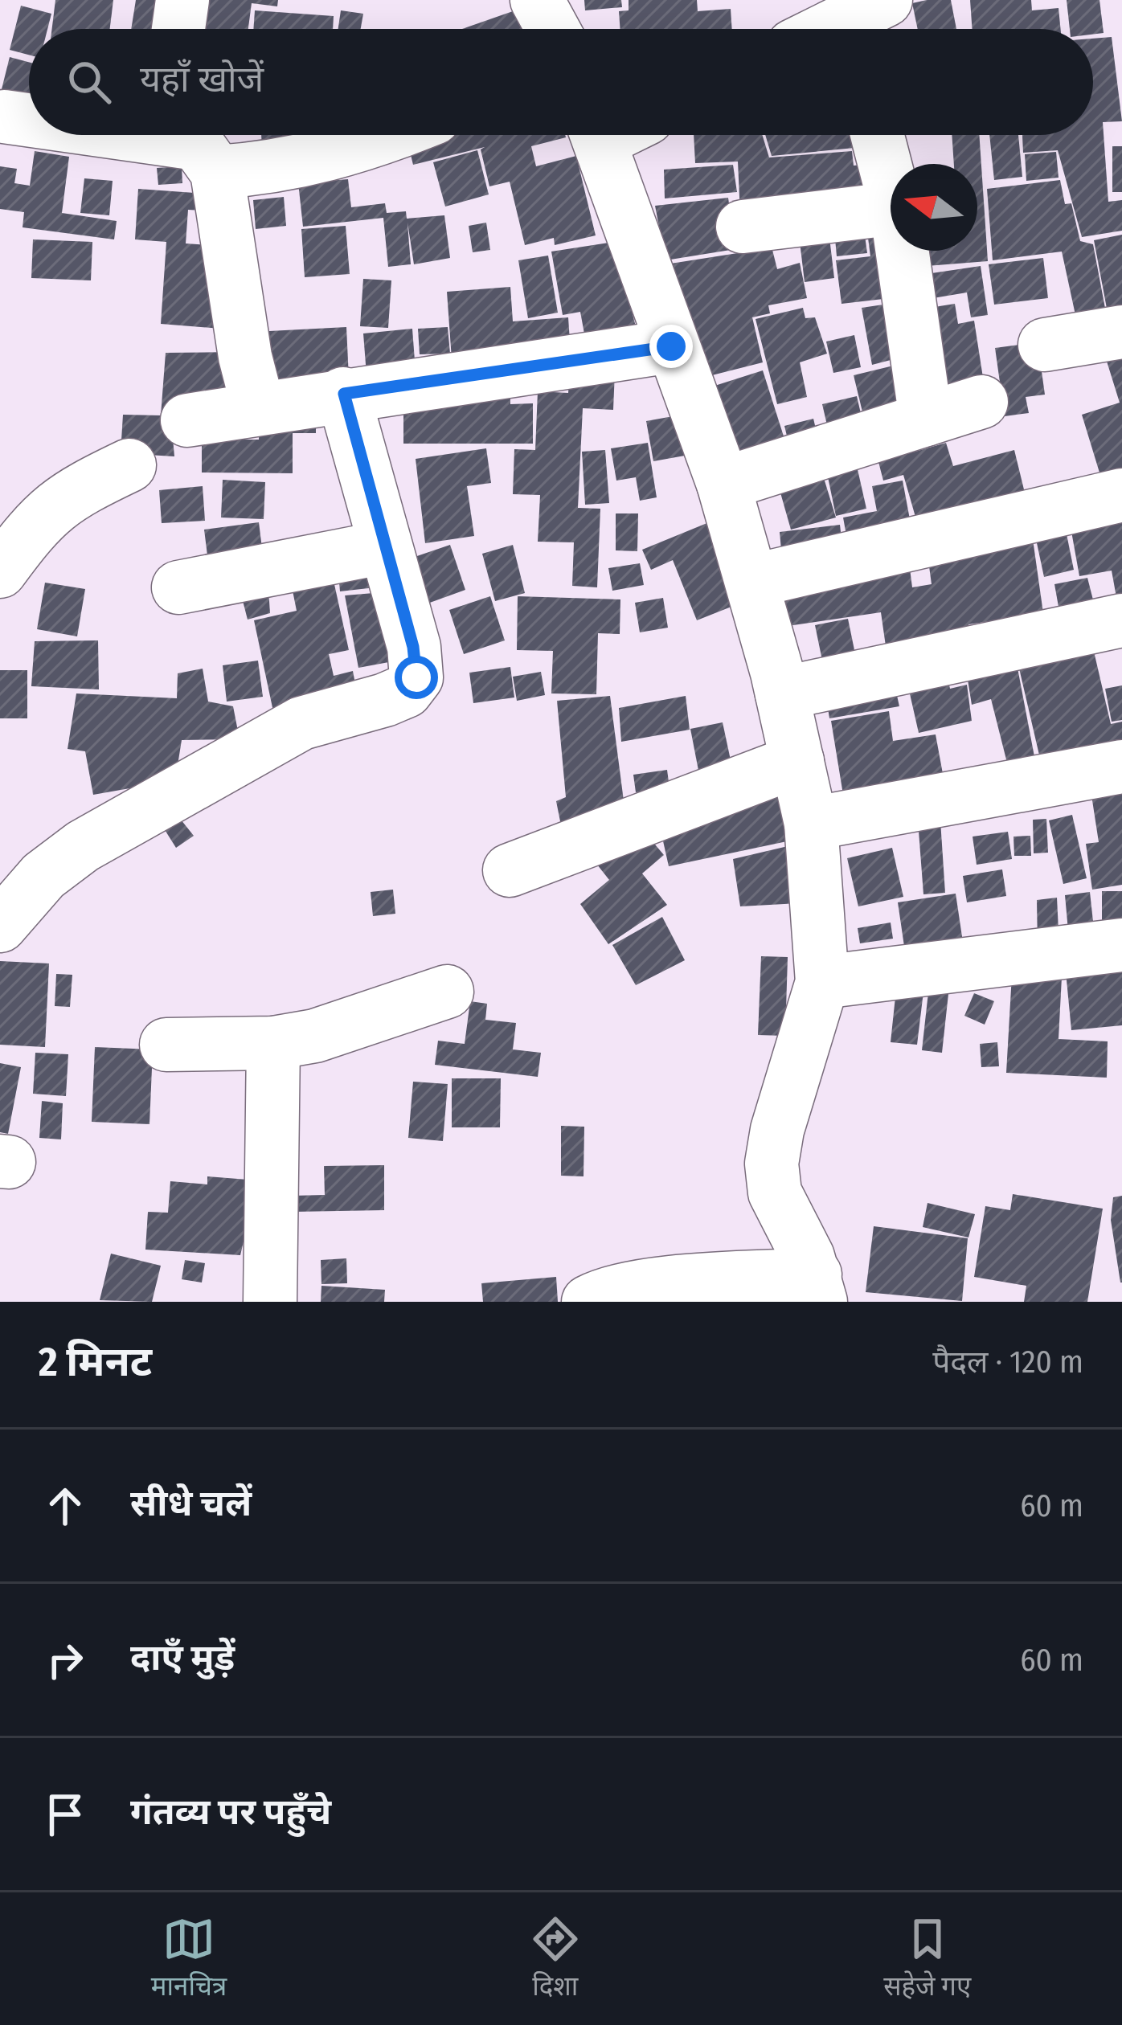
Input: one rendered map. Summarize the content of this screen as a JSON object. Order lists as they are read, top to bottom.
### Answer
{
  "north": "left",
  "page": {
    "search": "यहाँ खोजें",
    "heading": ["2 मिनट", "पैदल · 120 m"],
    "list": [
      ["सीधे चलें", "60 m"],
      ["दाएँ मुड़ें", "60 m"],
      "गंतव्य पर पहुँचे"
    ],
    "nav": ["मानचित्र", "दिशा", "सहेजे गए"]
  }
}
